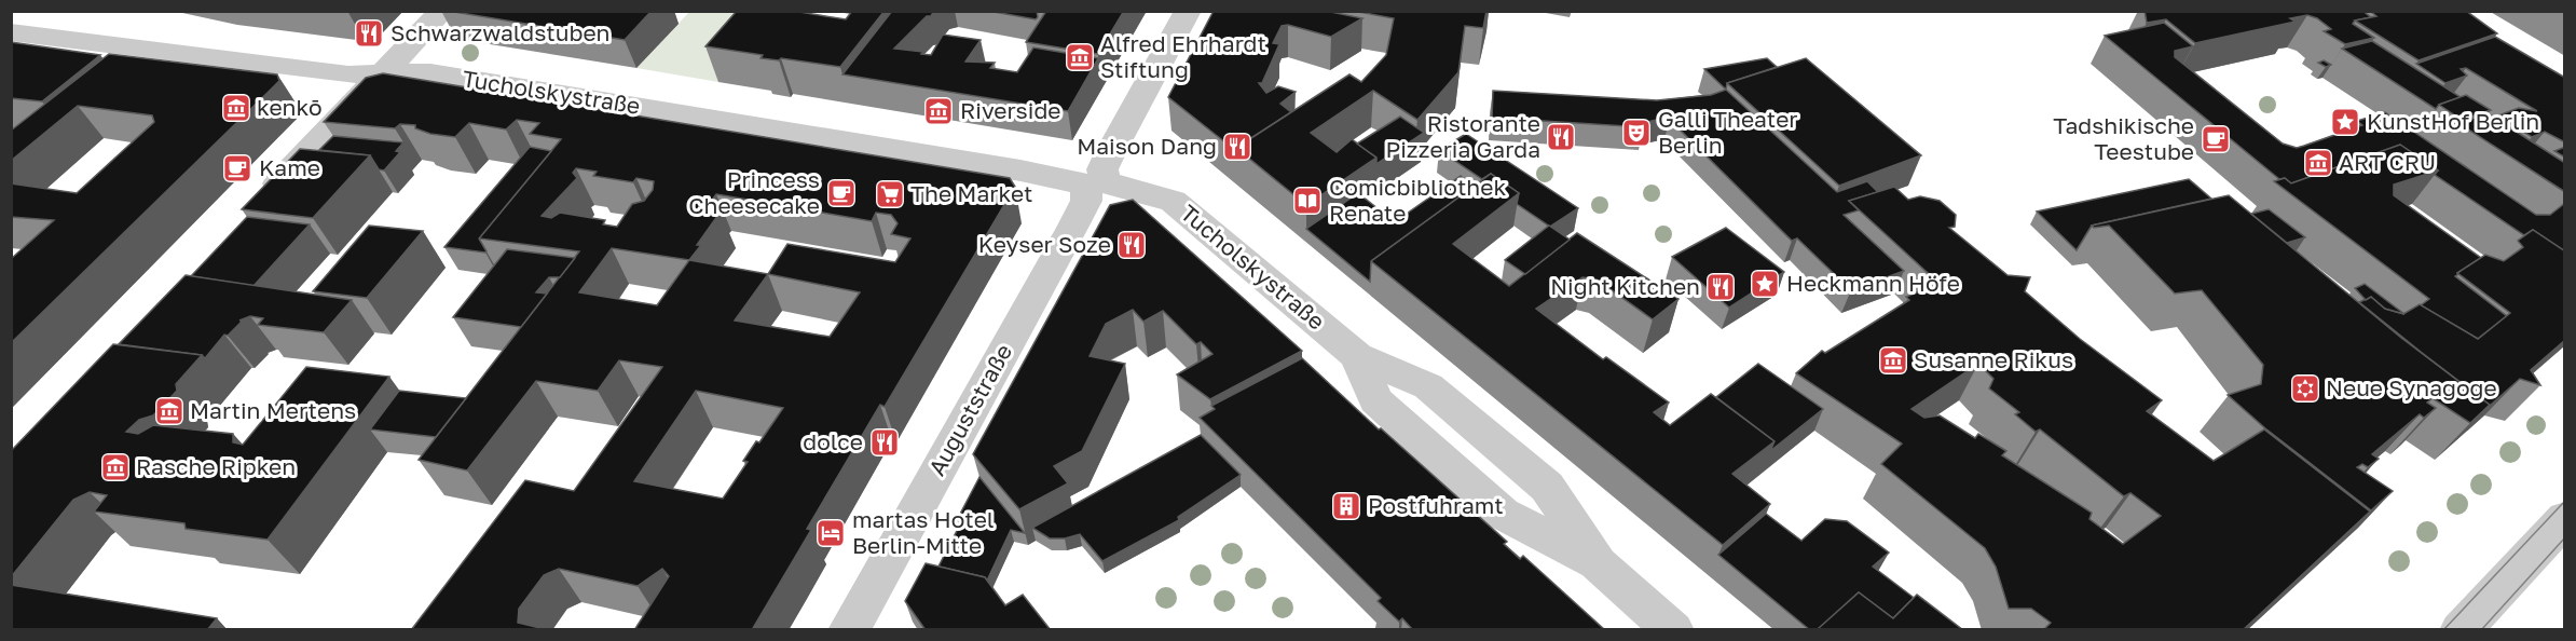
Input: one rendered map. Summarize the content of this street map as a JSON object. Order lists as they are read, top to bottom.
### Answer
{
  "streets": {
    "street": ["Tucholskystraße", "Auguststraße"]
  },
  "crossings": [
    ["Tucholskystraße", "Auguststraße"]
  ],
  "places": {
    "restaurant": [
      "Schwarzwaldstuben",
      "Ristorante Pizzeria Garda",
      "Maison Dang",
      "Keyser Soze",
      "Night Kitchen",
      "dolce"
    ],
    "museum": [
      "Alfred Ehrhardt Stiftung",
      "kenkō",
      "Riverside",
      "ART CRU",
      "Susanne Rikus",
      "Martin Mertens",
      "Rasche Ripken"
    ],
    "place": ["KunstHof Berlin", "Heckmann Höfe"],
    "theatre": ["Galli Theater Berlin"],
    "cafe": ["Tadshikische Teestube", "Kame", "Princess Cheesecake"],
    "supermarket": ["The Market"],
    "library": ["Comicbibliothek Renate"],
    "synagogue": ["Neue Synagoge"],
    "building": ["Postfuhramt"],
    "hotel": ["martas Hotel Berlin-Mitte"]
  }
}
